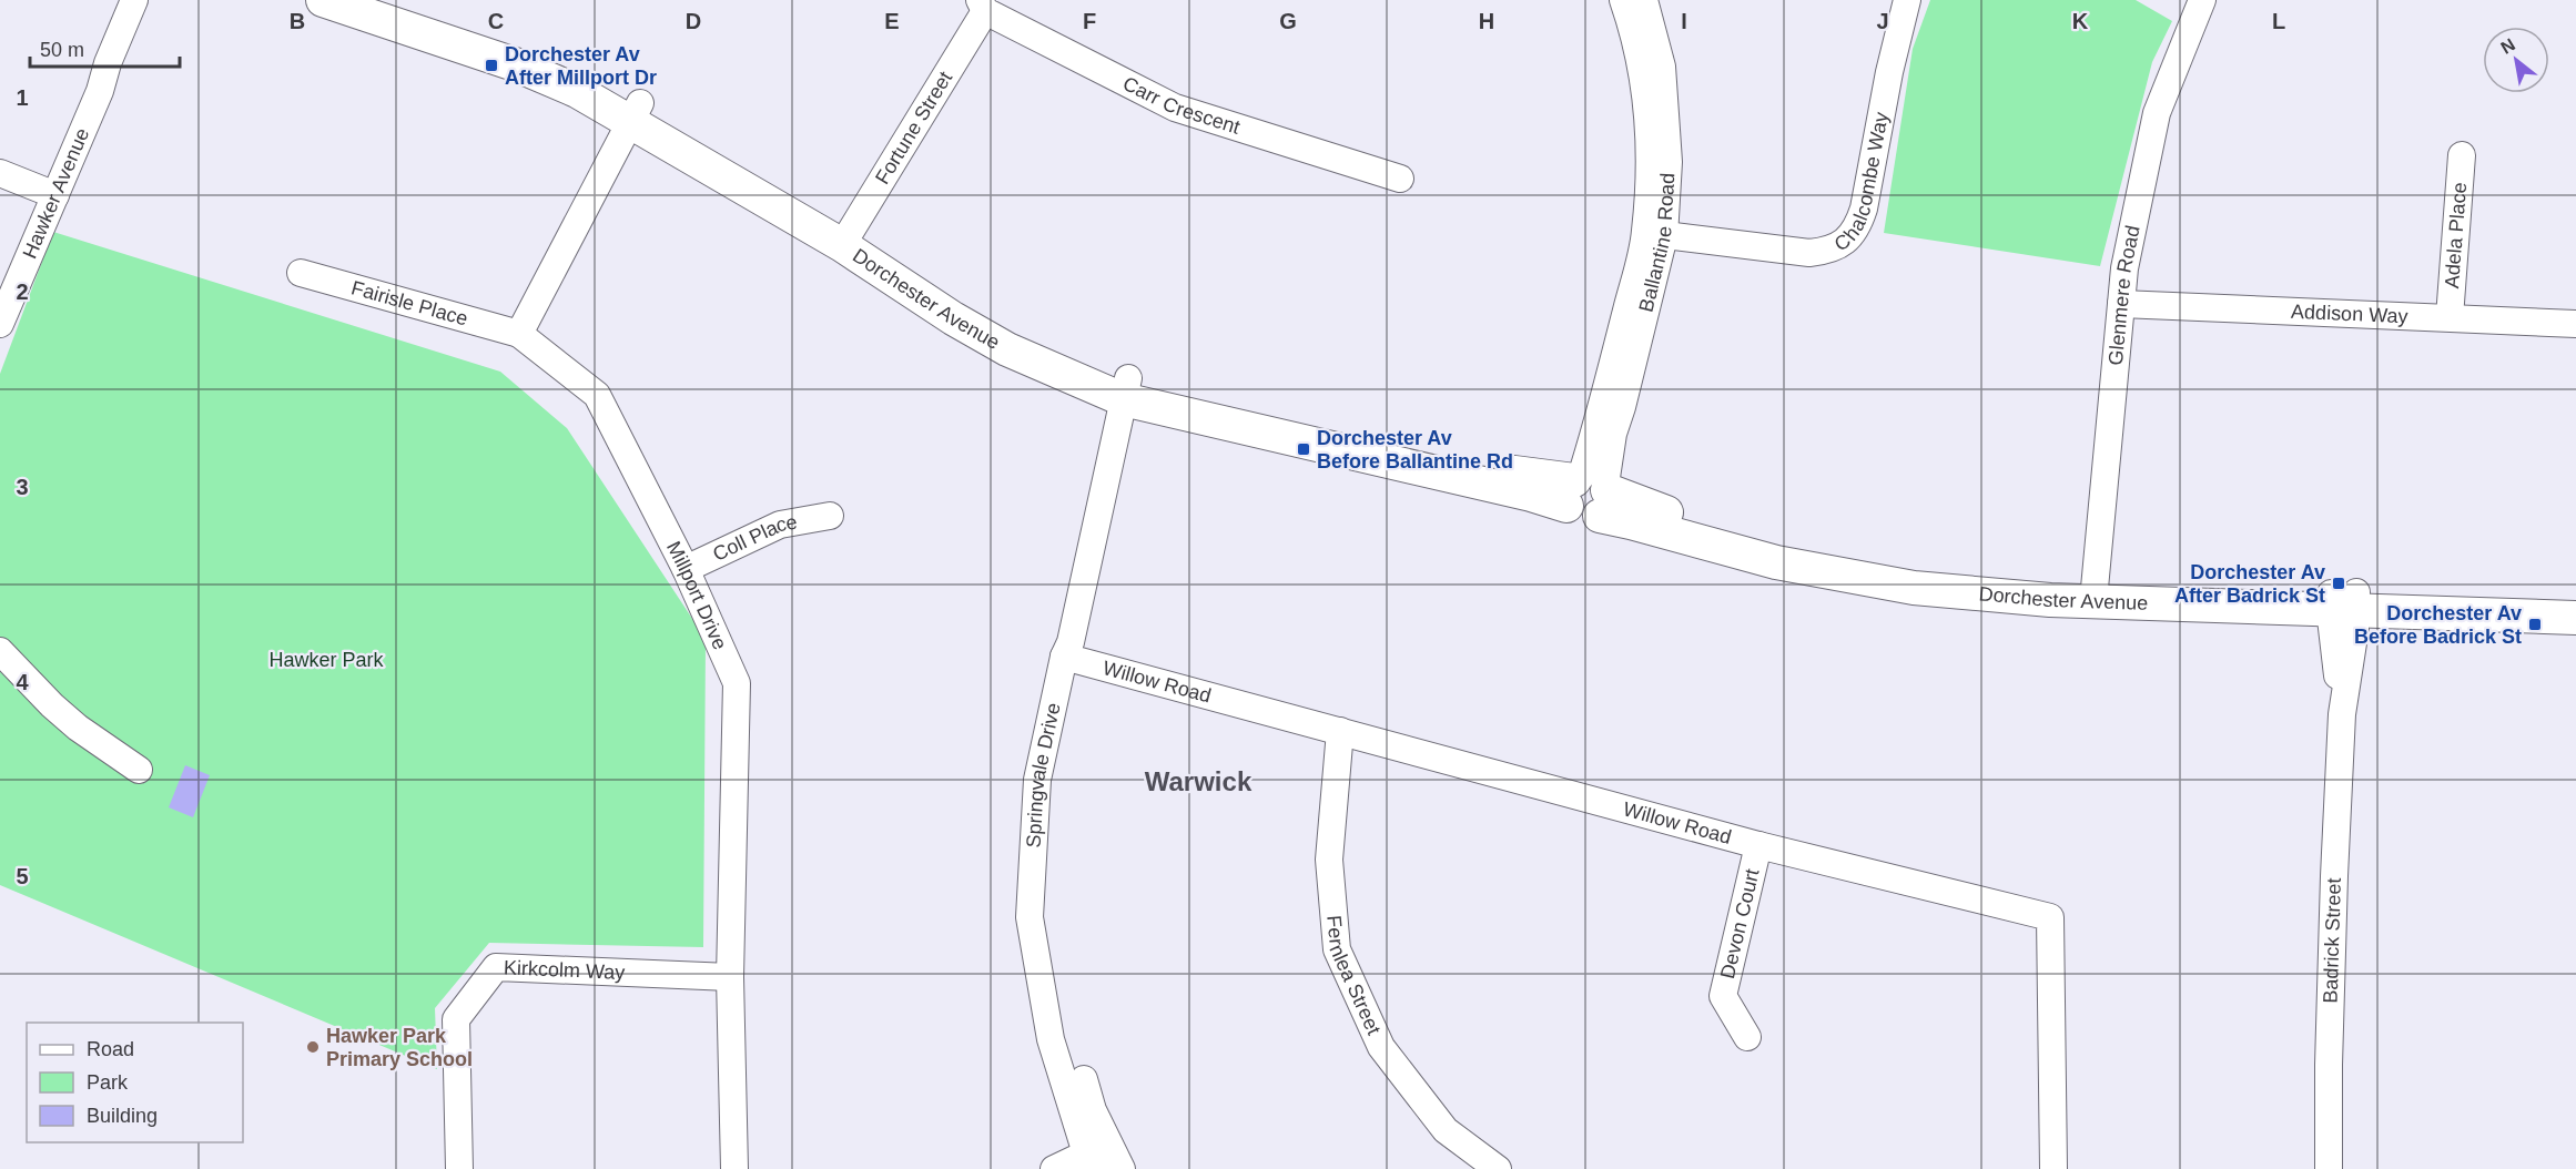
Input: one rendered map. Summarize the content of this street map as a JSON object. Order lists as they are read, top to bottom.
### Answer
{
  "streets": {
    "main road": ["Dorchester Avenue"],
    "street": [
      "Carr Crescent",
      "Fortune Street",
      "Chalcombe Way",
      "Hawker Avenue",
      "Adela Place",
      "Ballantine Road",
      "Glenmere Road",
      "Fairisle Place",
      "Addison Way",
      "Coll Place",
      "Millport Drive",
      "Willow Road",
      "Springvale Drive",
      "Devon Court",
      "Badrick Street",
      "Kirkcolm Way",
      "Fernlea Street"
    ]
  },
  "crossings": [
    ["Carr Crescent", "Fortune Street"],
    ["Fortune Street", "Dorchester Avenue"],
    ["Chalcombe Way", "Ballantine Road"],
    ["Adela Place", "Addison Way"],
    ["Ballantine Road", "Dorchester Avenue"],
    ["Glenmere Road", "Dorchester Avenue"],
    ["Glenmere Road", "Addison Way"],
    ["Dorchester Avenue", "Springvale Drive"],
    ["Dorchester Avenue", "Badrick Street"],
    ["Fairisle Place", "Millport Drive"],
    ["Coll Place", "Millport Drive"],
    ["Millport Drive", "Kirkcolm Way"],
    ["Willow Road", "Springvale Drive"],
    ["Willow Road", "Devon Court"],
    ["Willow Road", "Fernlea Street"]
  ],
  "districts": ["Warwick"],
  "parks": ["Hawker Park"],
  "places": {
    "transit": [
      "Dorchester Av After Millport Dr",
      "Dorchester Av Before Ballantine Rd",
      "Dorchester Av After Badrick St",
      "Dorchester Av Before Badrick St"
    ],
    "other": ["Hawker Park Primary School"]
  },
  "legend": ["Road", "Park", "Building"],
  "scale_bar": "50 m",
  "north": "top left",
  "grid": {
    "columns": [
      "B",
      "C",
      "D",
      "E",
      "F",
      "G",
      "H",
      "I",
      "J",
      "K",
      "L"
    ],
    "rows": [
      "1",
      "2",
      "3",
      "4",
      "5"
    ]
  }
}
